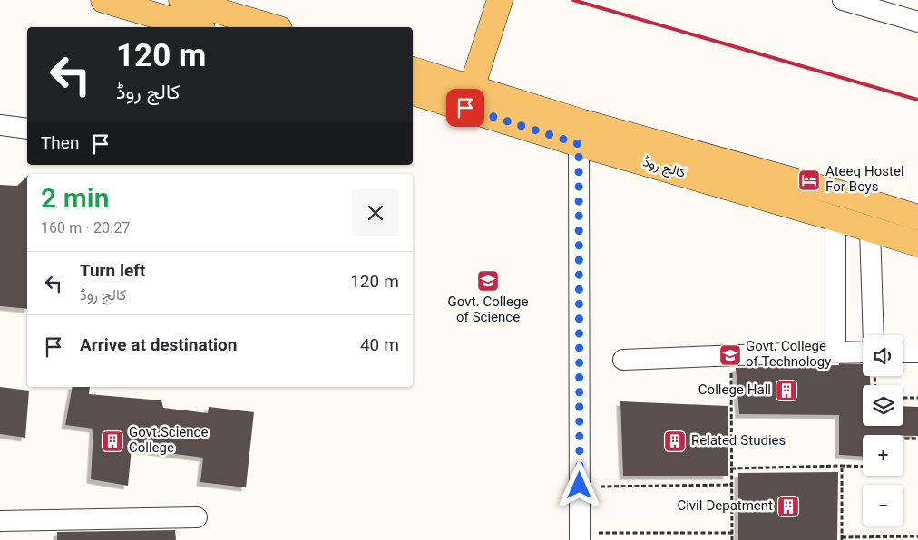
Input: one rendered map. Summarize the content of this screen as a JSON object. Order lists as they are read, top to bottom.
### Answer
{
  "streets": {
    "main road": ["کالج روڈ"]
  },
  "places": {
    "hotel": ["Ateeq Hostel For Boys"],
    "school or university": ["Govt. College of Science", "Govt. College of Technology"],
    "building": [
      "College Hall",
      "Govt.Science College",
      "Related Studies",
      "Civil Depatment"
    ]
  },
  "page": {
    "turn": ["120 m", "کالج روڈ"],
    "then": "Then",
    "heading": ["2 min", "160 m · 20:27"],
    "list": [
      {
        "name": "Turn left",
        "note": "کالج روڈ",
        "value": "120 m"
      },
      {
        "name": "Arrive at destination",
        "value": "40 m"
      }
    ],
    "map_buttons": ["+", "−"]
  }
}
